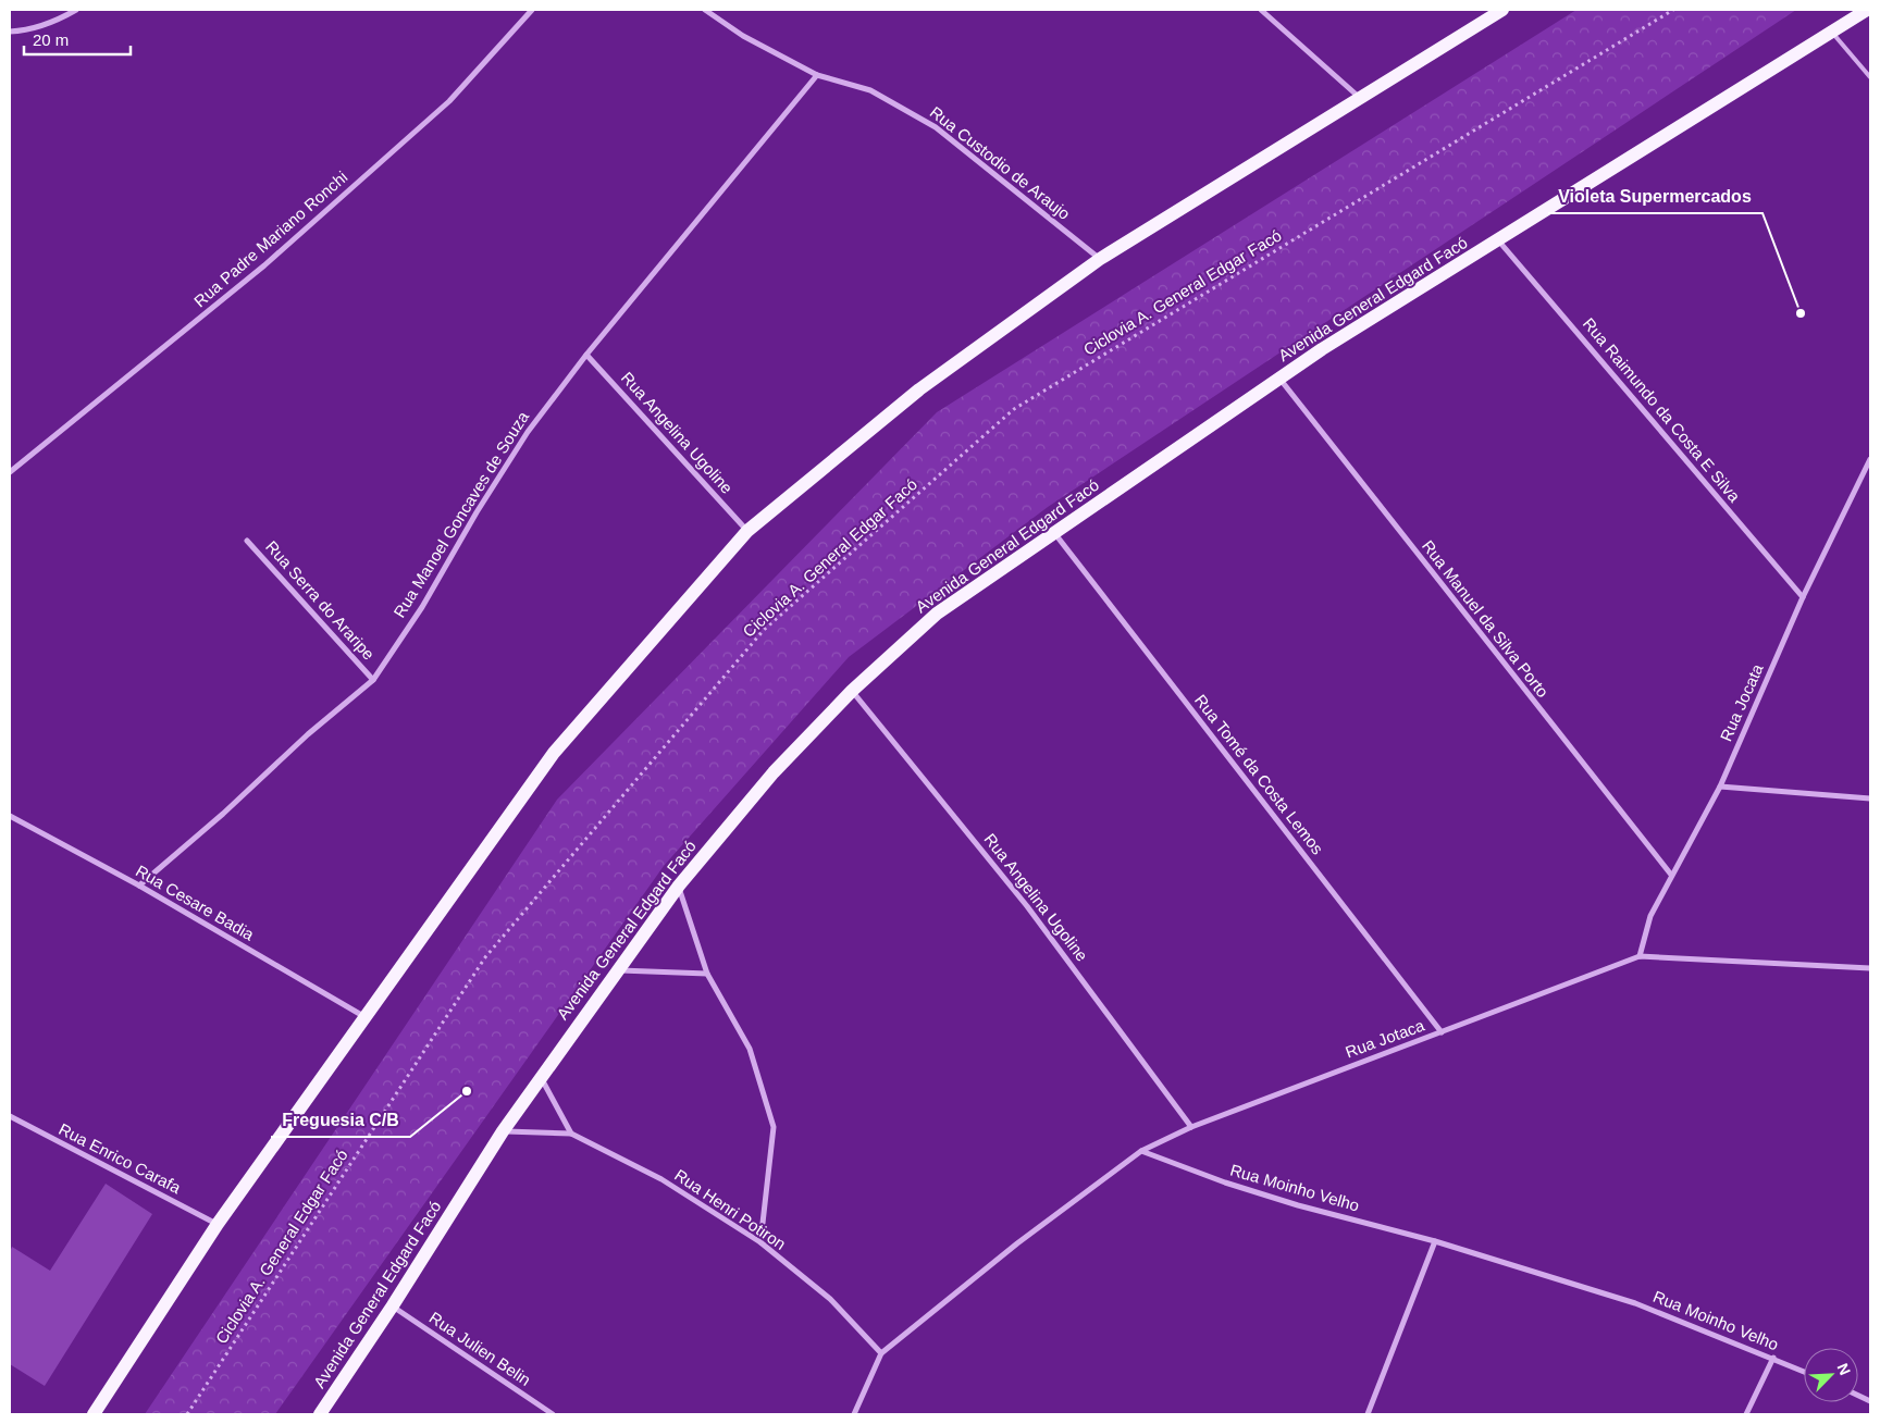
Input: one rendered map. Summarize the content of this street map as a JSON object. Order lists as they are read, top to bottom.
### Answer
{
  "streets": {
    "main road": ["Avenida General Edgard Facó"],
    "street": [
      "Rua Custodio de Araujo",
      "Rua Padre Mariano Ronchi",
      "Rua Raimundo da Costa E Silva",
      "Rua Angelina Ugoline",
      "Rua Manoel Goncaves de Souza",
      "Rua Serra do Araripe",
      "Rua Manuel da Silva Porto",
      "Rua Jocata",
      "Rua Tomé da Costa Lemos",
      "Rua Cesare Badia",
      "Rua Jotaca",
      "Rua Enrico Carafa",
      "Rua Moinho Velho",
      "Rua Henri Potiron",
      "Rua Julien Belin"
    ],
    "path": ["Ciclovia A. General Edgar Facó"]
  },
  "crossings": [
    ["Rua Custodio de Araujo", "Rua Manoel Goncaves de Souza"],
    ["Avenida General Edgard Facó", "Rua Raimundo da Costa E Silva"],
    ["Avenida General Edgard Facó", "Rua Angelina Ugoline"],
    ["Avenida General Edgard Facó", "Rua Manuel da Silva Porto"],
    ["Avenida General Edgard Facó", "Rua Tomé da Costa Lemos"],
    ["Avenida General Edgard Facó", "Rua Henri Potiron"],
    ["Avenida General Edgard Facó", "Rua Julien Belin"],
    ["Rua Raimundo da Costa E Silva", "Rua Jocata"],
    ["Rua Angelina Ugoline", "Rua Manoel Goncaves de Souza"],
    ["Rua Angelina Ugoline", "Rua Jotaca"],
    ["Rua Manoel Goncaves de Souza", "Rua Serra do Araripe"],
    ["Rua Manoel Goncaves de Souza", "Rua Cesare Badia"],
    ["Rua Manuel da Silva Porto", "Rua Jocata"],
    ["Rua Jocata", "Rua Jotaca"],
    ["Rua Tomé da Costa Lemos", "Rua Jotaca"],
    ["Rua Jotaca", "Rua Moinho Velho"]
  ],
  "places": ["Violeta Supermercados", "Freguesia C/B"],
  "scale_bar": "20 m",
  "north": "top right"
}
